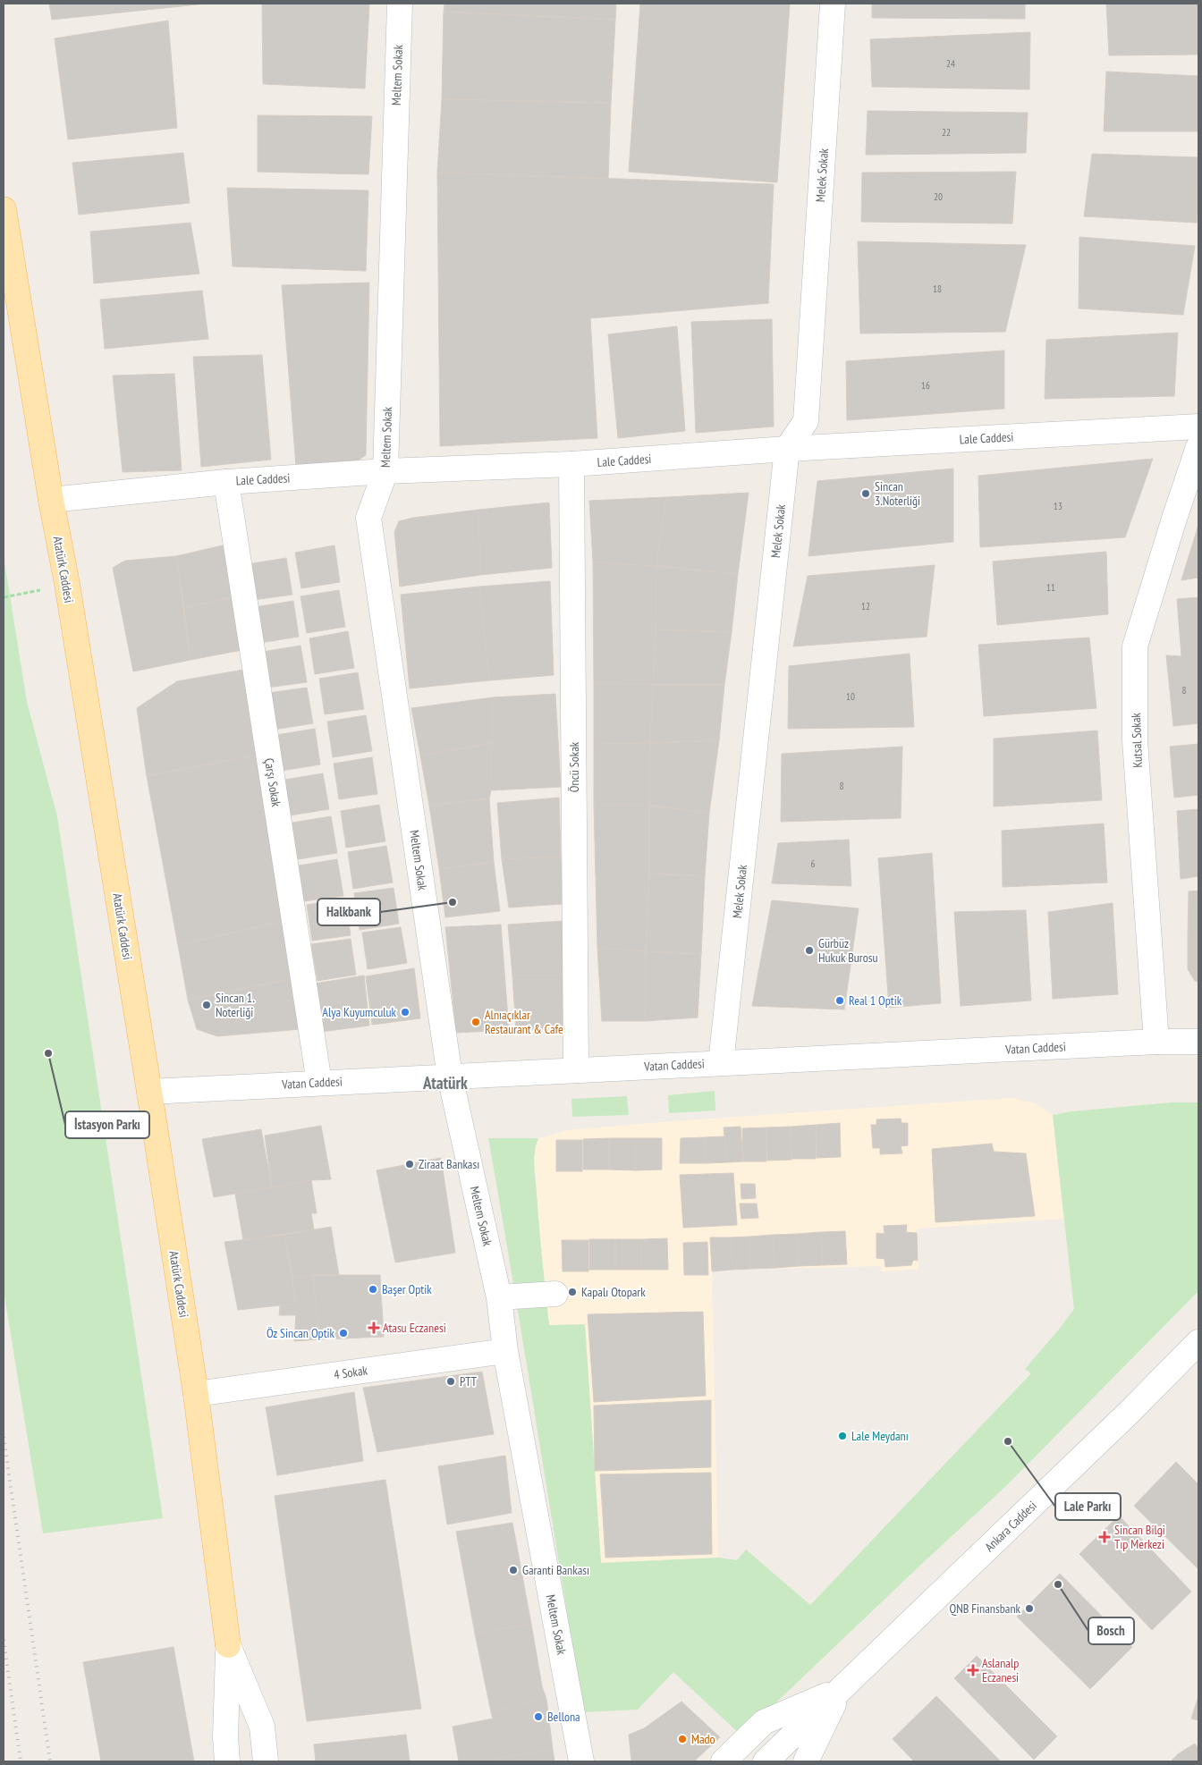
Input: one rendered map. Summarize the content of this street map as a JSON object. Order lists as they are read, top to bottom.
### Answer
{
  "streets": {
    "main road": ["Atatürk Caddesi"],
    "street": [
      "Meltem Sokak",
      "Melek Sokak",
      "Lale Caddesi",
      "Kutsal Sokak",
      "Öncü Sokak",
      "Çarşı Sokak",
      "Vatan Caddesi",
      "4 Sokak",
      "Ankara Caddesi"
    ]
  },
  "crossings": [
    ["Meltem Sokak", "Lale Caddesi"],
    ["Meltem Sokak", "Vatan Caddesi"],
    ["Meltem Sokak", "4 Sokak"],
    ["Melek Sokak", "Lale Caddesi"],
    ["Melek Sokak", "Vatan Caddesi"],
    ["Lale Caddesi", "Atatürk Caddesi"],
    ["Lale Caddesi", "Öncü Sokak"],
    ["Lale Caddesi", "Çarşı Sokak"],
    ["Atatürk Caddesi", "Vatan Caddesi"],
    ["Atatürk Caddesi", "4 Sokak"],
    ["Kutsal Sokak", "Vatan Caddesi"],
    ["Öncü Sokak", "Vatan Caddesi"],
    ["Çarşı Sokak", "Vatan Caddesi"]
  ],
  "districts": ["Atatürk"],
  "places": {
    "other": [
      "Sincan 3.Noterliği",
      "Halkbank",
      "Gürbüz Hukuk Burosu",
      "Real 1 Optik",
      "Sincan 1. Noterliği",
      "Alya Kuyumculuk",
      "Alnıaçıklar Restaurant & Cafe",
      "İstasyon Parkı",
      "Ziraat Bankası",
      "Başer Optik",
      "Kapalı Otopark",
      "Öz Sincan Optik",
      "PTT",
      "Lale Meydanı",
      "Lale Parkı",
      "Garanti Bankası",
      "Bosch",
      "QNB Finansbank",
      "Bellona",
      "Mado"
    ],
    "health": ["Atasu Eczanesi", "Sincan Bilgi Tıp Merkezi", "Aslanalp Eczanesi"]
  },
  "house_numbers": [
    "24",
    "22",
    "20",
    "18",
    "16",
    "13",
    "11",
    "12",
    "8",
    "10",
    "8",
    "6"
  ]
}
